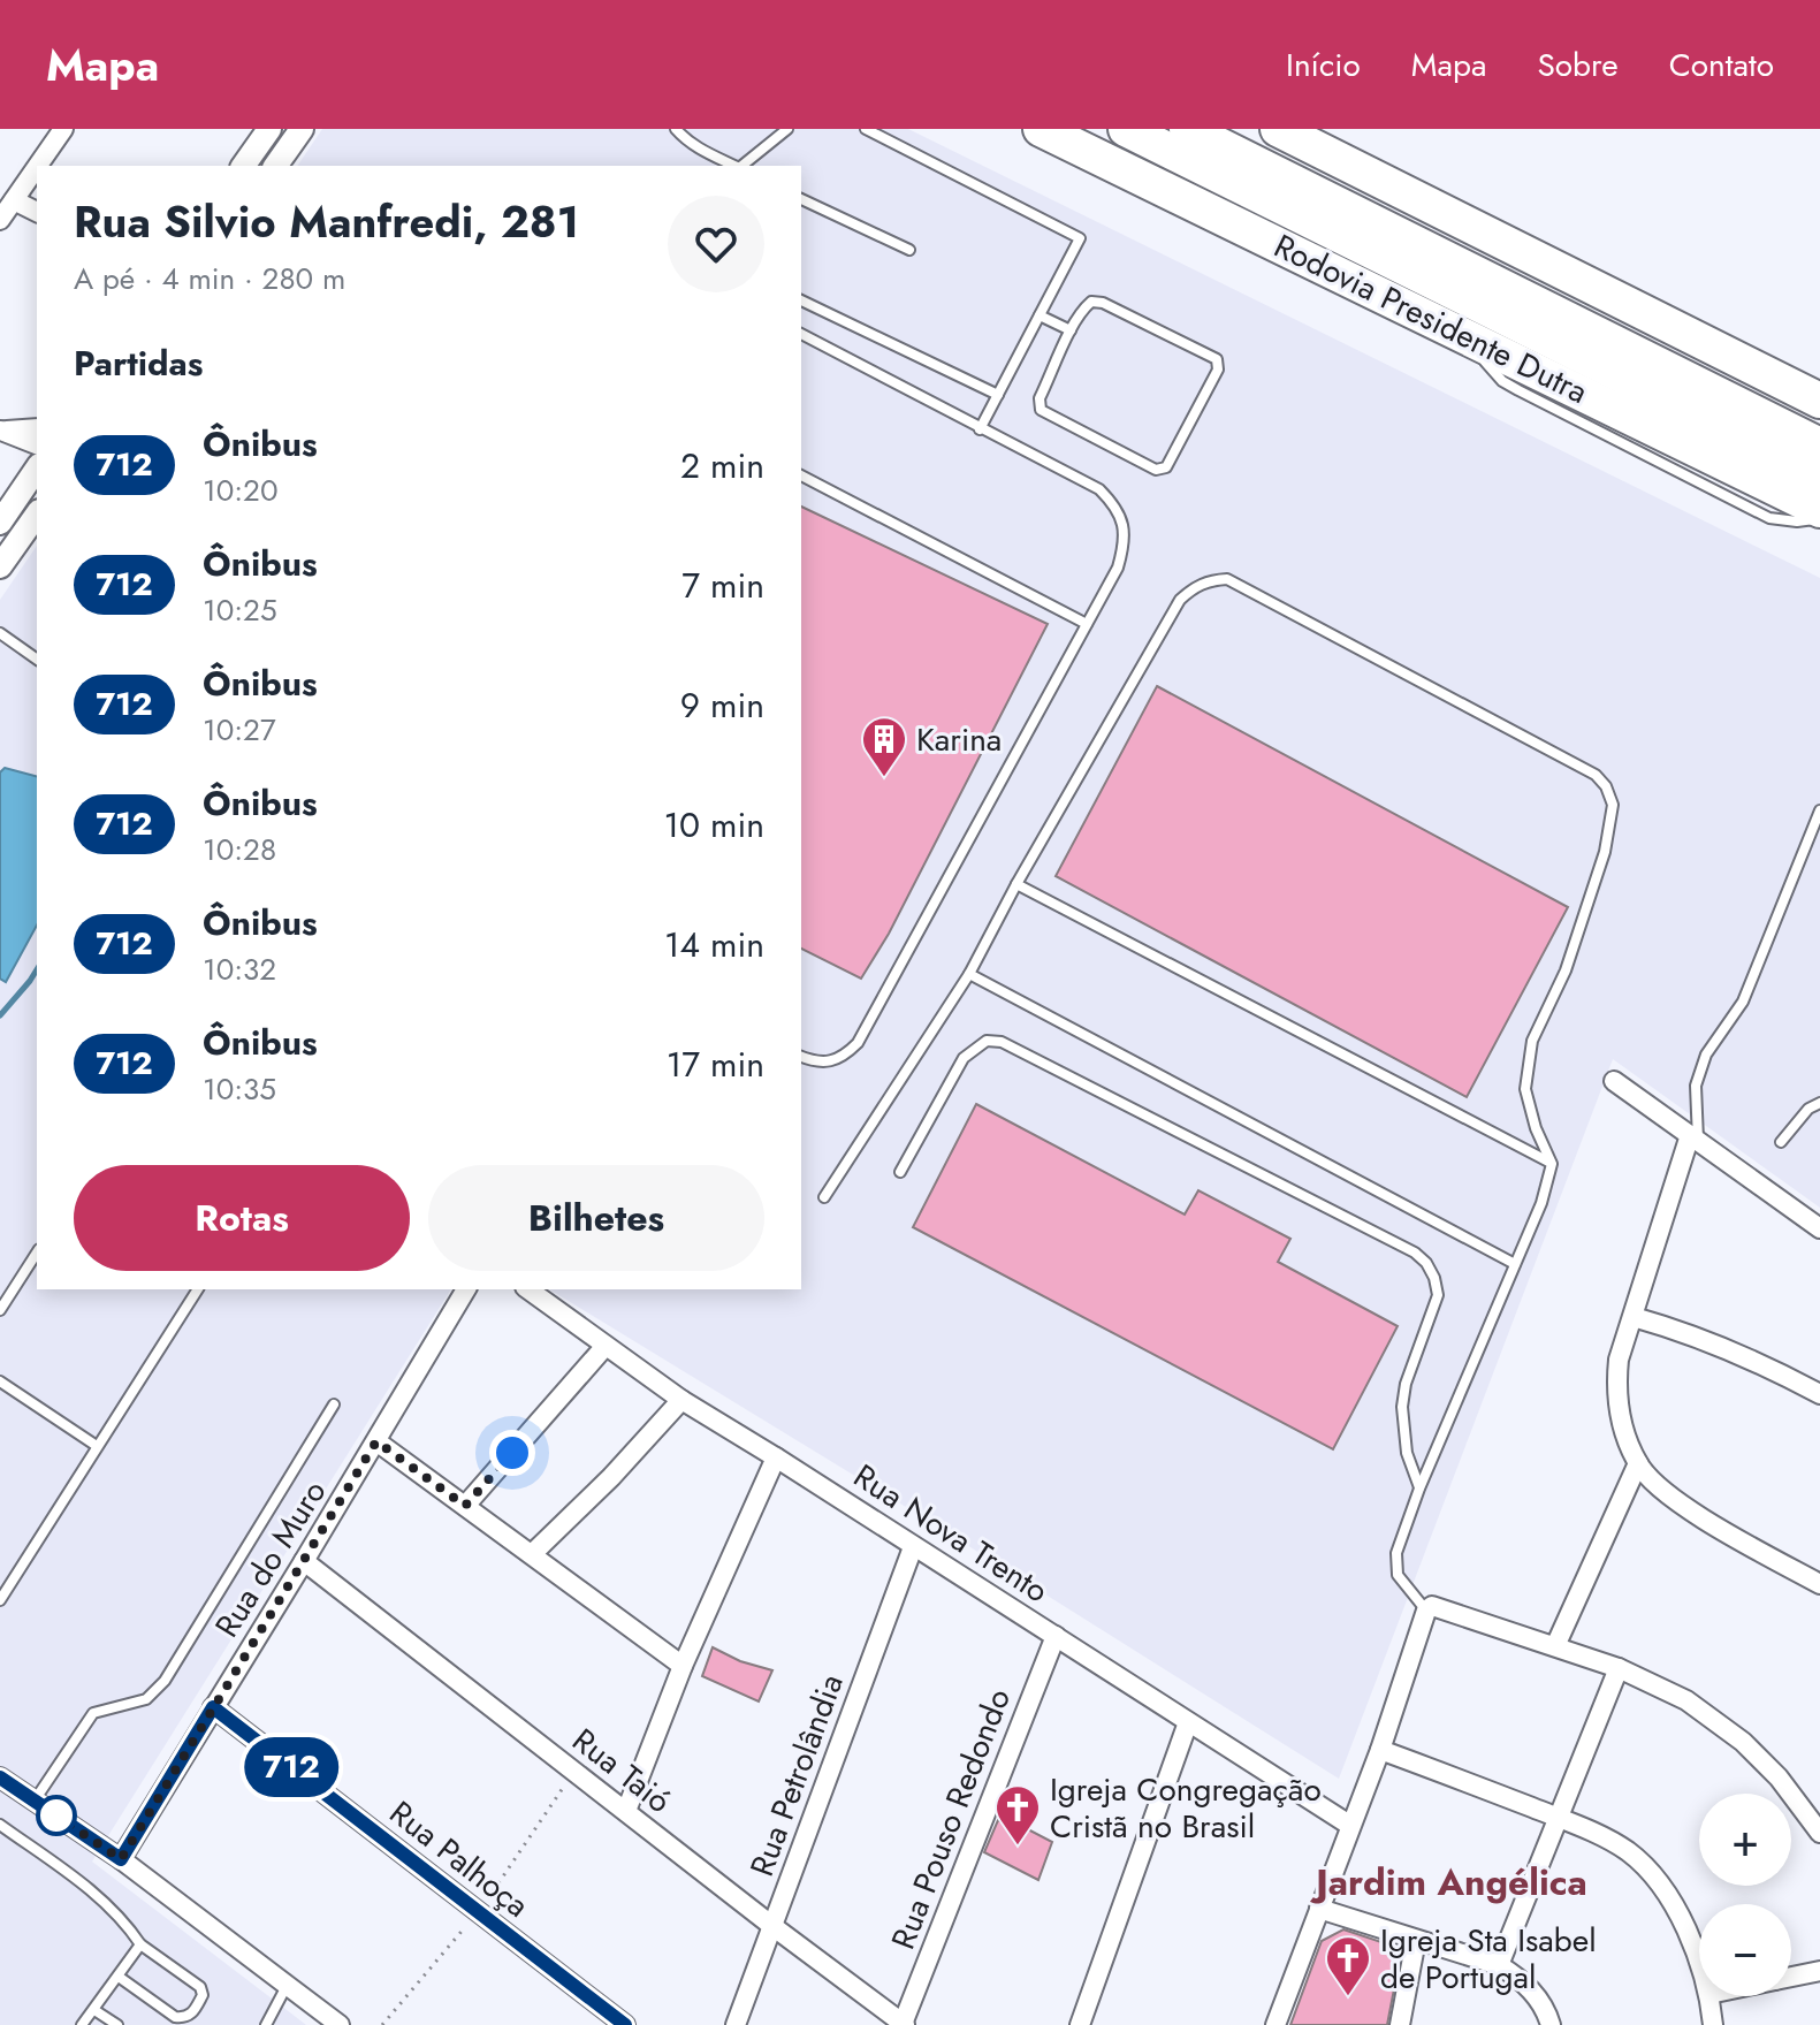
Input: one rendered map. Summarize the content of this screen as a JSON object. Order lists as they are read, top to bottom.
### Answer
{
  "streets": {
    "highway": ["Rodovia Presidente Dutra"],
    "street": [
      "Rua Nova Trento",
      "Rua do Muro",
      "Rua Taió",
      "Rua Petrolândia",
      "Rua Pouso Redondo",
      "Rua Palhoça"
    ]
  },
  "crossings": [
    ["Rua Nova Trento", "Rua Petrolândia"],
    ["Rua Nova Trento", "Rua Pouso Redondo"],
    ["Rua do Muro", "Rua Taió"],
    ["Rua do Muro", "Rua Palhoça"],
    ["Rua Taió", "Rua Petrolândia"],
    ["Rua Taió", "Rua Pouso Redondo"]
  ],
  "districts": ["Jardim Angélica"],
  "places": {
    "building": ["Karina"],
    "church": ["Igreja Congregação Cristã no Brasil", "Igreja Sta Isabel de Portugal"]
  },
  "lines": ["bus line 712"],
  "page": {
    "header": "Mapa",
    "nav": [
      "Início",
      "Mapa",
      "Sobre",
      "Contato"
    ],
    "on_map": "712",
    "heading": [
      ["Rua Silvio Manfredi, 281", "A pé · 4 min · 280 m"],
      "Partidas"
    ],
    "list": [
      {
        "mark": "712",
        "name": "Ônibus",
        "note": "10:20",
        "value": "2 min"
      },
      {
        "mark": "712",
        "name": "Ônibus",
        "note": "10:25",
        "value": "7 min"
      },
      {
        "mark": "712",
        "name": "Ônibus",
        "note": "10:27",
        "value": "9 min"
      },
      {
        "mark": "712",
        "name": "Ônibus",
        "note": "10:28",
        "value": "10 min"
      },
      {
        "mark": "712",
        "name": "Ônibus",
        "note": "10:32",
        "value": "14 min"
      },
      {
        "mark": "712",
        "name": "Ônibus",
        "note": "10:35",
        "value": "17 min"
      }
    ],
    "buttons": ["Rotas", "Bilhetes"],
    "map_buttons": ["+", "−"]
  }
}
